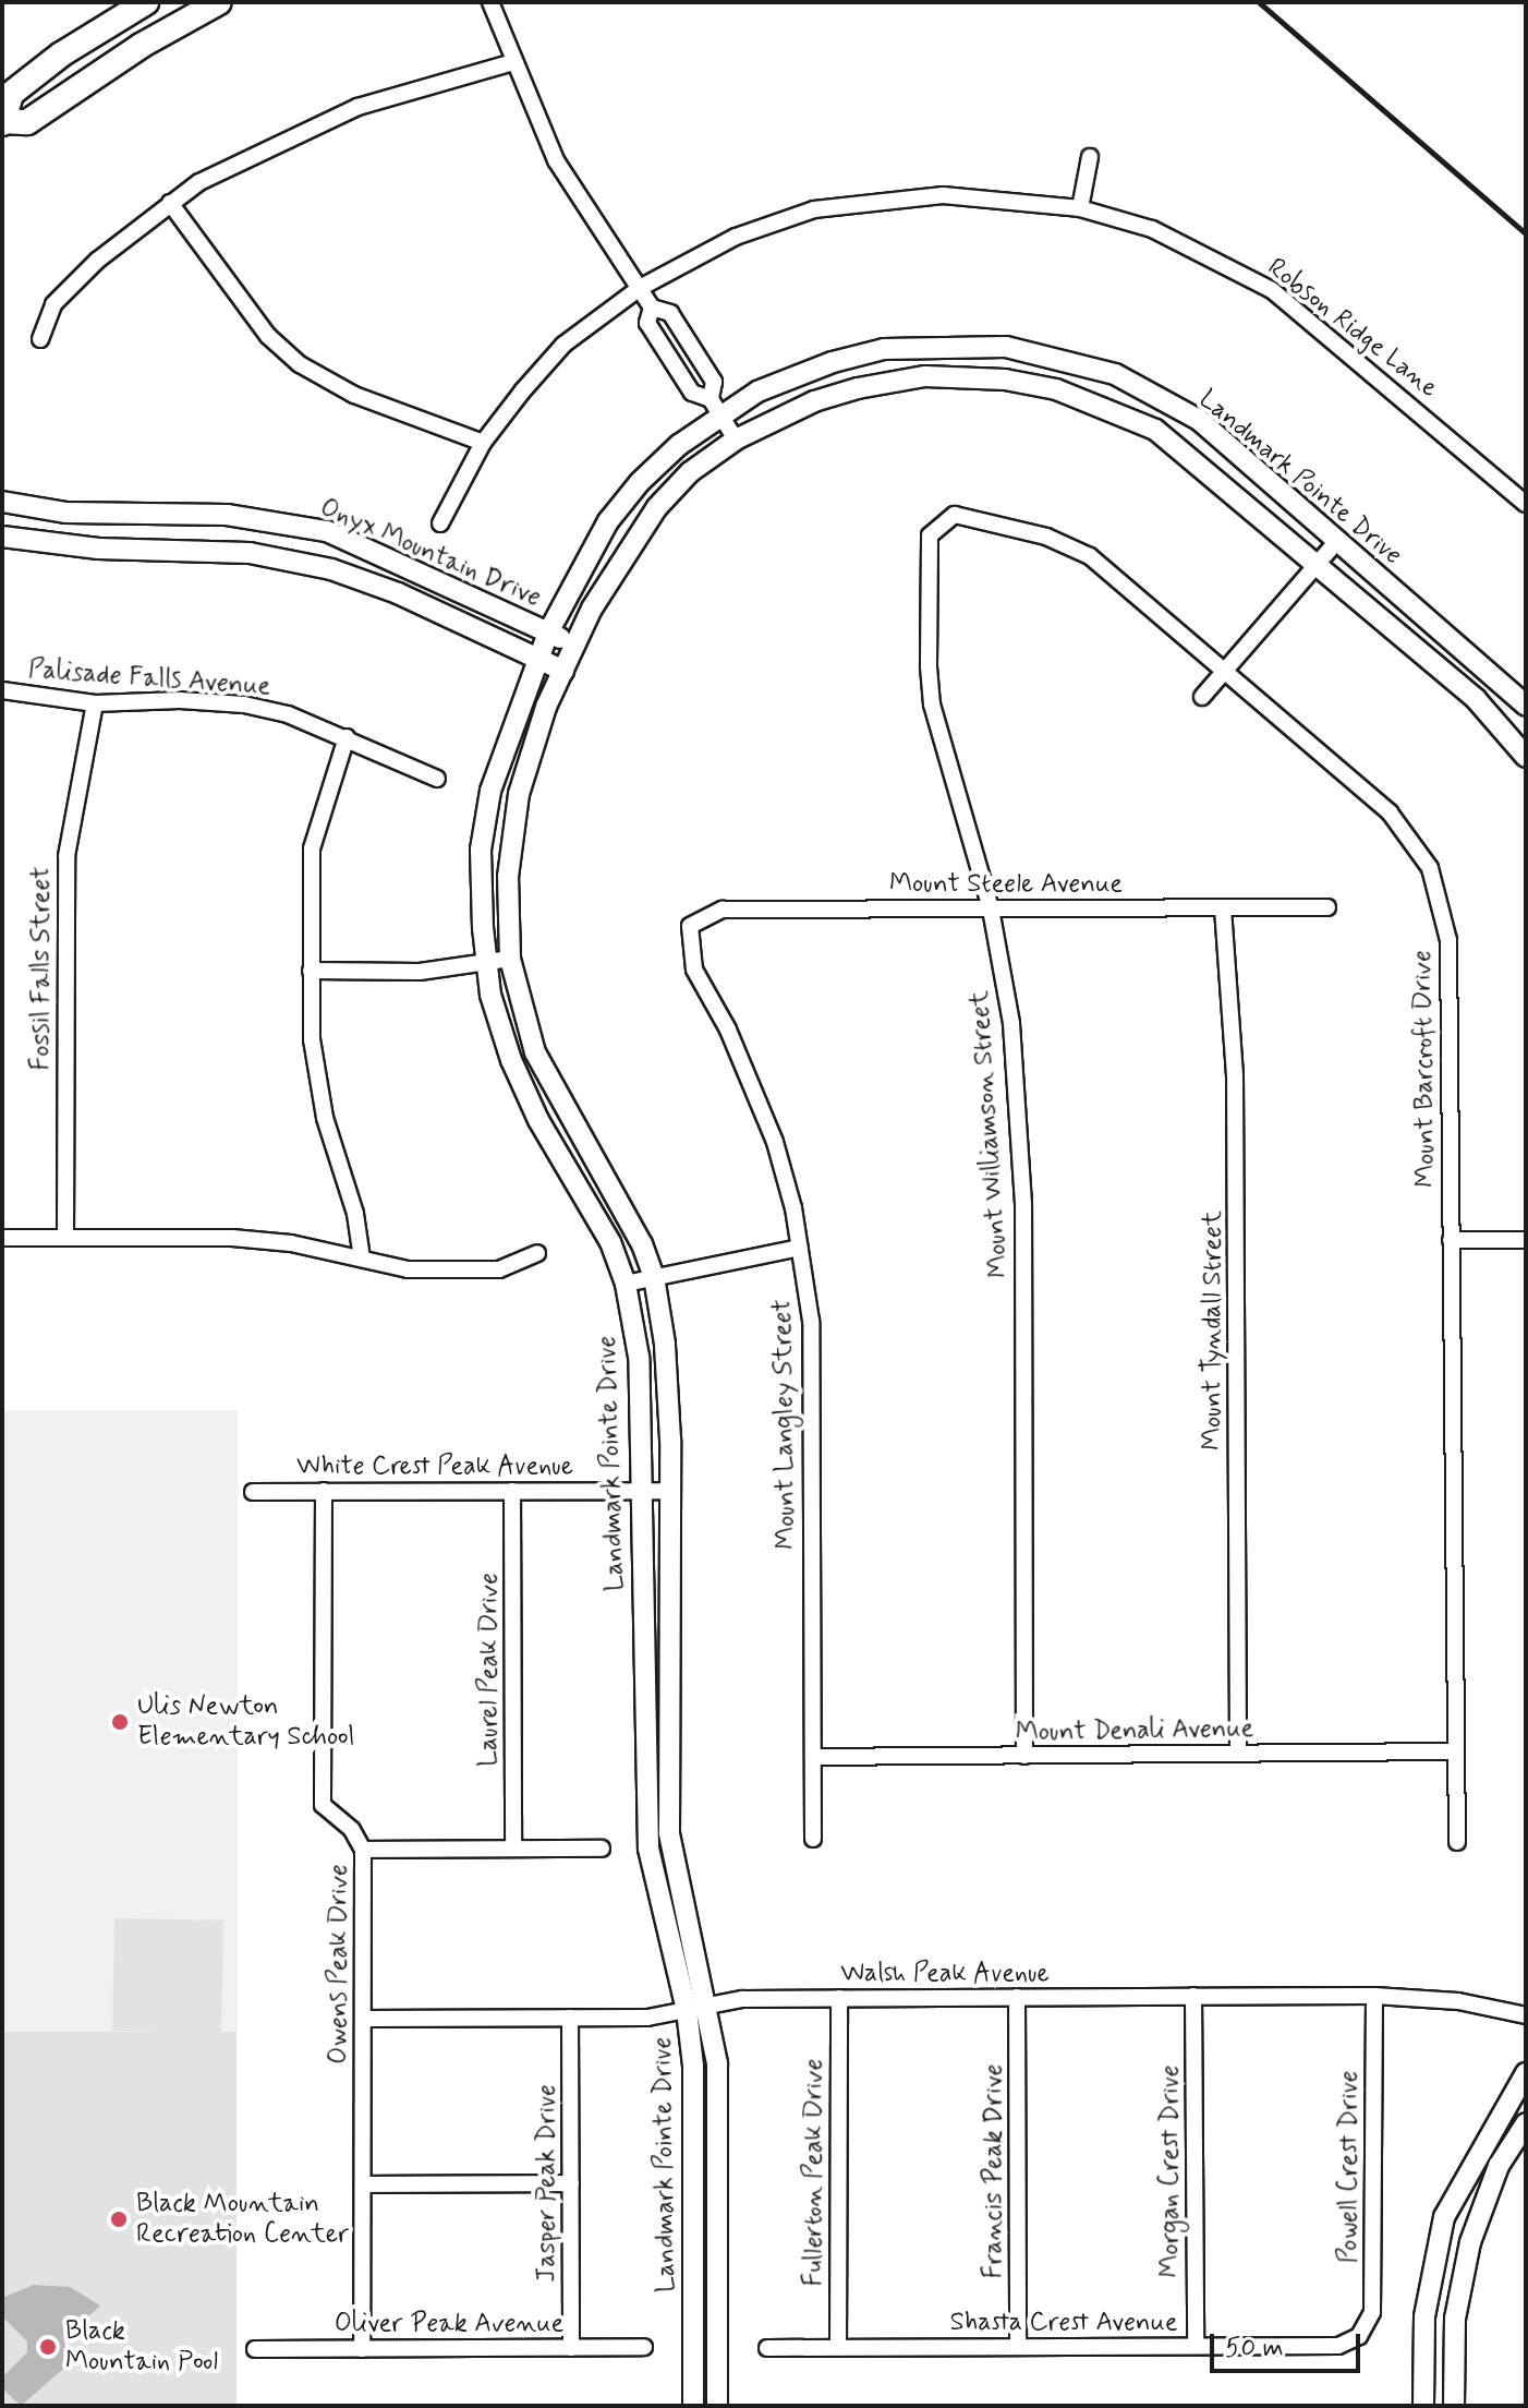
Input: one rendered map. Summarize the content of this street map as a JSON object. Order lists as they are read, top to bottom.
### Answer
{
  "streets": {
    "street": [
      "Robson Ridge Lane",
      "Landmark Pointe Drive",
      "Onyx Mountain Drive",
      "Palisade Falls Avenue",
      "Mount Steele Avenue",
      "Fossil Falls Street",
      "Mount Barcroft Drive",
      "Mount Williamson Street",
      "Mount Tyndall Street",
      "Mount Langley Street",
      "White Crest Peak Avenue",
      "Laurel Peak Drive",
      "Mount Denali Avenue",
      "Owens Peak Drive",
      "Walsh Peak Avenue",
      "Powell Crest Drive",
      "Francis Peak Drive",
      "Morgan Crest Drive",
      "Fullerton Peak Drive",
      "Jasper Peak Drive",
      "Shasta Crest Avenue",
      "Oliver Peak Avenue"
    ]
  },
  "crossings": [
    ["Landmark Pointe Drive", "Onyx Mountain Drive"],
    ["Landmark Pointe Drive", "White Crest Peak Avenue"],
    ["Landmark Pointe Drive", "Walsh Peak Avenue"],
    ["Palisade Falls Avenue", "Fossil Falls Street"],
    ["Mount Steele Avenue", "Mount Williamson Street"],
    ["Mount Steele Avenue", "Mount Tyndall Street"],
    ["Mount Steele Avenue", "Mount Langley Street"],
    ["Mount Barcroft Drive", "Mount Williamson Street"],
    ["Mount Barcroft Drive", "Mount Denali Avenue"],
    ["Mount Williamson Street", "Mount Denali Avenue"],
    ["Mount Tyndall Street", "Mount Denali Avenue"],
    ["Mount Langley Street", "Mount Denali Avenue"],
    ["White Crest Peak Avenue", "Laurel Peak Drive"],
    ["White Crest Peak Avenue", "Owens Peak Drive"],
    ["Owens Peak Drive", "Walsh Peak Avenue"],
    ["Owens Peak Drive", "Oliver Peak Avenue"],
    ["Walsh Peak Avenue", "Powell Crest Drive"],
    ["Walsh Peak Avenue", "Francis Peak Drive"],
    ["Walsh Peak Avenue", "Morgan Crest Drive"],
    ["Walsh Peak Avenue", "Fullerton Peak Drive"],
    ["Walsh Peak Avenue", "Jasper Peak Drive"],
    ["Powell Crest Drive", "Shasta Crest Avenue"],
    ["Francis Peak Drive", "Shasta Crest Avenue"],
    ["Morgan Crest Drive", "Shasta Crest Avenue"],
    ["Fullerton Peak Drive", "Shasta Crest Avenue"],
    ["Jasper Peak Drive", "Oliver Peak Avenue"]
  ],
  "places": ["Ulis Newton Elementary School", "Black Mountain Recreation Center", "Black Mountain Pool"],
  "scale_bar": "50 m"
}
